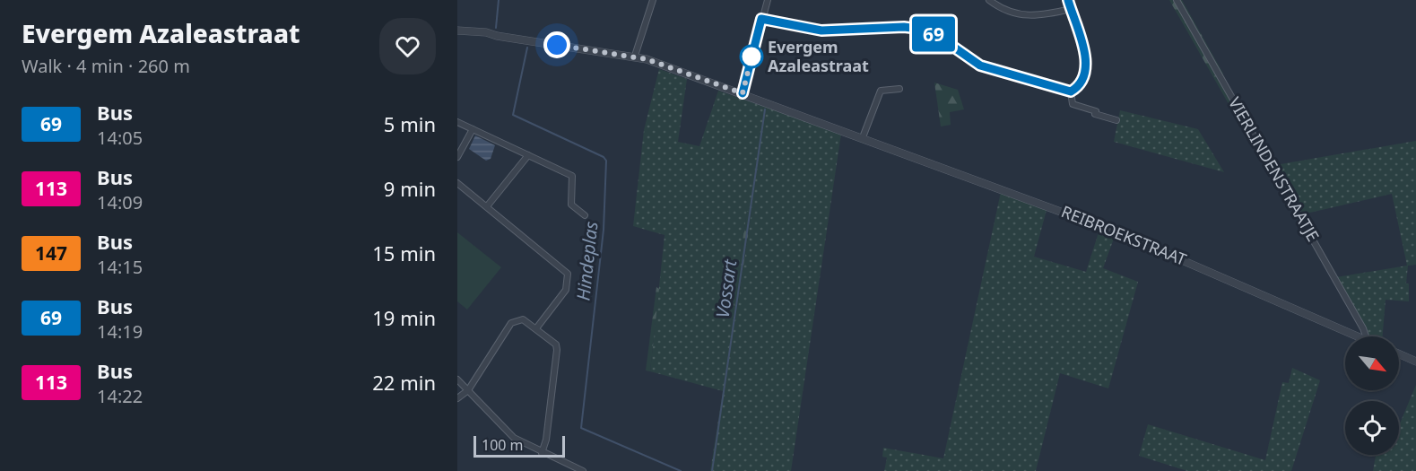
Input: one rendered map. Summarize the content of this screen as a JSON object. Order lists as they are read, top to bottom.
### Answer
{
  "streets": {
    "street": ["VIERLINDENSTRAATJE", "REIBROEKSTRAAT"]
  },
  "water": ["Hindeplas", "Vossart"],
  "places": ["Evergem Azaleastraat"],
  "lines": ["bus line 69"],
  "scale_bar": "100 m",
  "north": "bottom right",
  "page": {
    "heading": ["Evergem Azaleastraat", "Walk · 4 min · 260 m"],
    "on_map": "69",
    "list": [
      {
        "mark": "69",
        "name": "Bus",
        "note": "14:05",
        "value": "5 min"
      },
      {
        "mark": "113",
        "name": "Bus",
        "note": "14:09",
        "value": "9 min"
      },
      {
        "mark": "147",
        "name": "Bus",
        "note": "14:15",
        "value": "15 min"
      },
      {
        "mark": "69",
        "name": "Bus",
        "note": "14:19",
        "value": "19 min"
      },
      {
        "mark": "113",
        "name": "Bus",
        "note": "14:22",
        "value": "22 min"
      }
    ],
    "scale": "100 m"
  }
}
